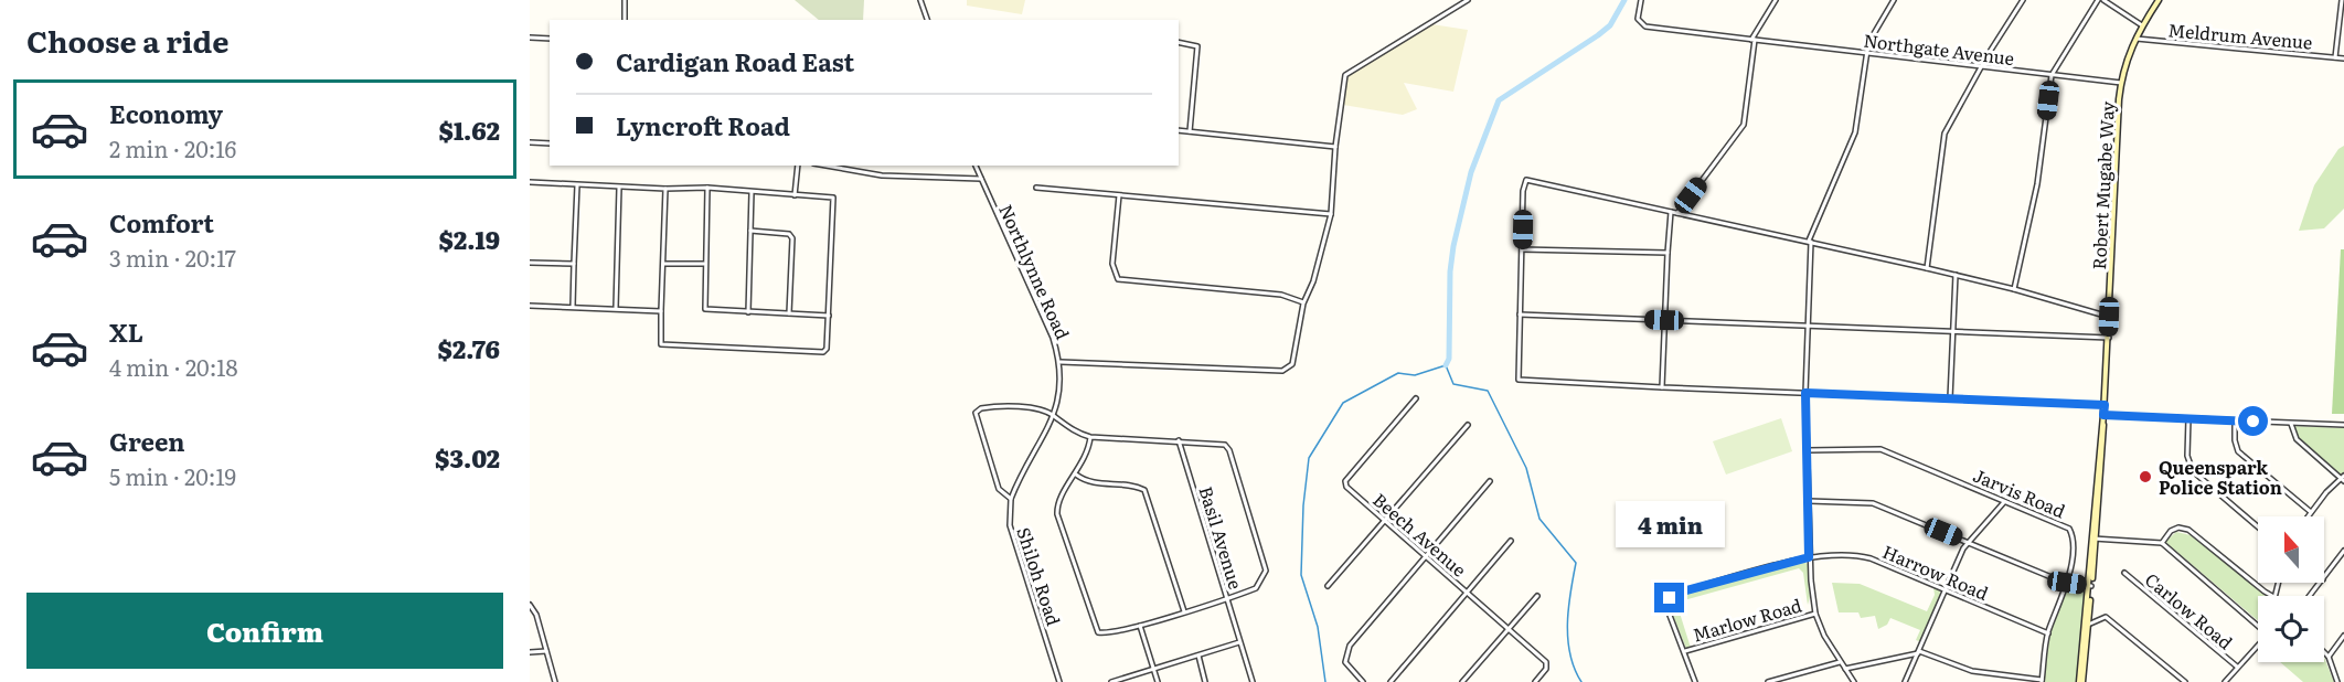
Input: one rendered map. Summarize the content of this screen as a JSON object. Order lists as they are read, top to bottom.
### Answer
{
  "streets": {
    "main road": ["Robert Mugabe Way"],
    "street": [
      "Meldrum Avenue",
      "Northgate Avenue",
      "Northlynne Road",
      "Jarvis Road",
      "Beech Avenue",
      "Basil Avenue",
      "Harrow Road",
      "Shiloh Road",
      "Carlow Road",
      "Marlow Road"
    ]
  },
  "crossings": [
    ["Meldrum Avenue", "Robert Mugabe Way"],
    ["Northgate Avenue", "Robert Mugabe Way"],
    ["Jarvis Road", "Harrow Road"],
    ["Harrow Road", "Marlow Road"]
  ],
  "places": ["Queenspark Police Station"],
  "north": "top",
  "page": {
    "heading": "Choose a ride",
    "banner": ["Cardigan Road East", "Lyncroft Road"],
    "list": [
      {
        "name": "Economy",
        "note": "2 min · 20:16",
        "value": "$1.62"
      },
      {
        "name": "Comfort",
        "note": "3 min · 20:17",
        "value": "$2.19"
      },
      {
        "name": "XL",
        "note": "4 min · 20:18",
        "value": "$2.76"
      },
      {
        "name": "Green",
        "note": "5 min · 20:19",
        "value": "$3.02"
      }
    ],
    "bubble": "4 min",
    "buttons": "Confirm"
  }
}
